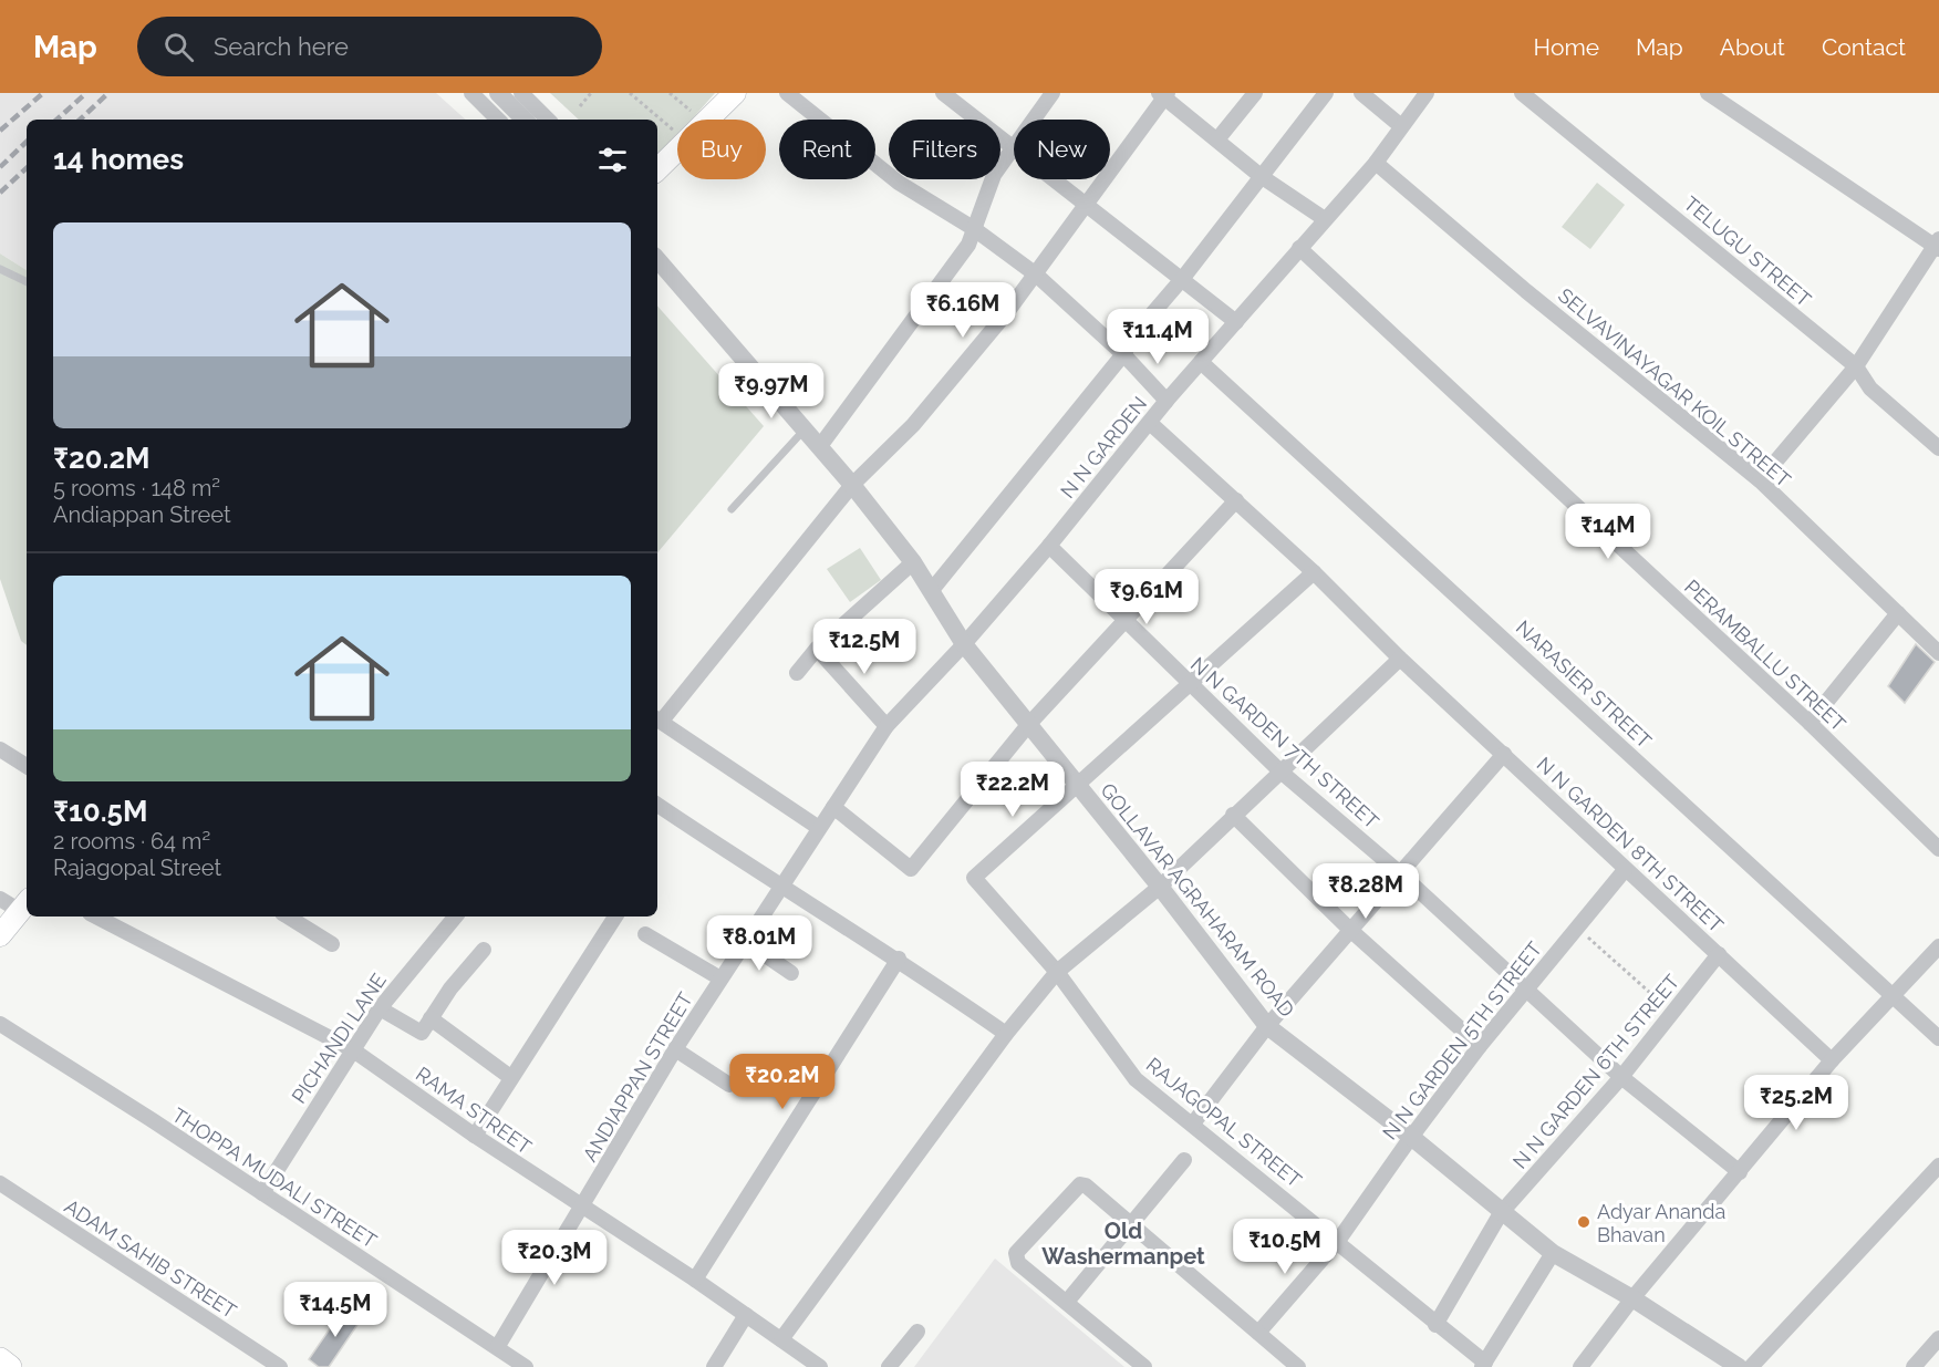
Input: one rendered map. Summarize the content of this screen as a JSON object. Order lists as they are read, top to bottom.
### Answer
{
  "streets": {
    "street": [
      "TELUGU STREET",
      "SELVAVINAYAGAR KOIL STREET",
      "N N GARDEN",
      "PERAMBALLU STREET",
      "NARASIER STREET",
      "N N GARDEN 7TH STREET",
      "N N GARDEN 8TH STREET",
      "GOLLAVAR AGRAHARAM ROAD",
      "PICHANDI LANE",
      "N N GARDEN 5TH STREET",
      "N N GARDEN 6TH STREET",
      "ANDIAPPAN STREET",
      "RAMA STREET",
      "RAJAGOPAL STREET",
      "THOPPA MUDALI STREET",
      "ADAM SAHIB STREET"
    ]
  },
  "crossings": [
    ["SELVAVINAYAGAR KOIL STREET", "N N GARDEN"],
    ["N N GARDEN", "PERAMBALLU STREET"],
    ["N N GARDEN", "NARASIER STREET"],
    ["N N GARDEN", "N N GARDEN 7TH STREET"],
    ["N N GARDEN", "N N GARDEN 8TH STREET"],
    ["N N GARDEN", "GOLLAVAR AGRAHARAM ROAD"],
    ["N N GARDEN", "ANDIAPPAN STREET"],
    ["N N GARDEN 7TH STREET", "N N GARDEN 5TH STREET"],
    ["N N GARDEN 7TH STREET", "N N GARDEN 6TH STREET"],
    ["N N GARDEN 8TH STREET", "N N GARDEN 5TH STREET"],
    ["N N GARDEN 8TH STREET", "N N GARDEN 6TH STREET"],
    ["GOLLAVAR AGRAHARAM ROAD", "N N GARDEN 5TH STREET"],
    ["GOLLAVAR AGRAHARAM ROAD", "N N GARDEN 6TH STREET"],
    ["GOLLAVAR AGRAHARAM ROAD", "ANDIAPPAN STREET"],
    ["GOLLAVAR AGRAHARAM ROAD", "RAJAGOPAL STREET"],
    ["PICHANDI LANE", "RAMA STREET"],
    ["PICHANDI LANE", "THOPPA MUDALI STREET"],
    ["N N GARDEN 5TH STREET", "RAJAGOPAL STREET"],
    ["N N GARDEN 6TH STREET", "RAJAGOPAL STREET"],
    ["ANDIAPPAN STREET", "RAMA STREET"],
    ["ANDIAPPAN STREET", "THOPPA MUDALI STREET"]
  ],
  "districts": ["Old Washermanpet"],
  "places": ["Adyar Ananda Bhavan"],
  "page": {
    "header": "Map",
    "search": "Search here",
    "nav": [
      "Home",
      "Map",
      "About",
      "Contact"
    ],
    "chip": [
      "Buy",
      "Rent",
      "Filters",
      "New"
    ],
    "heading": "14 homes",
    "list": [
      {
        "name": "₹20.2M",
        "note": "5 rooms · 148 m² · Andiappan Street"
      },
      {
        "name": "₹10.5M",
        "note": "2 rooms · 64 m² · Rajagopal Street"
      }
    ],
    "price": [
      "₹6.16M",
      "₹11.4M",
      "₹9.97M",
      "₹14M",
      "₹9.61M",
      "₹12.5M",
      "₹22.2M",
      "₹8.28M",
      "₹8.01M",
      "₹20.2M",
      "₹25.2M",
      "₹10.5M",
      "₹20.3M",
      "₹14.5M"
    ]
  }
}
